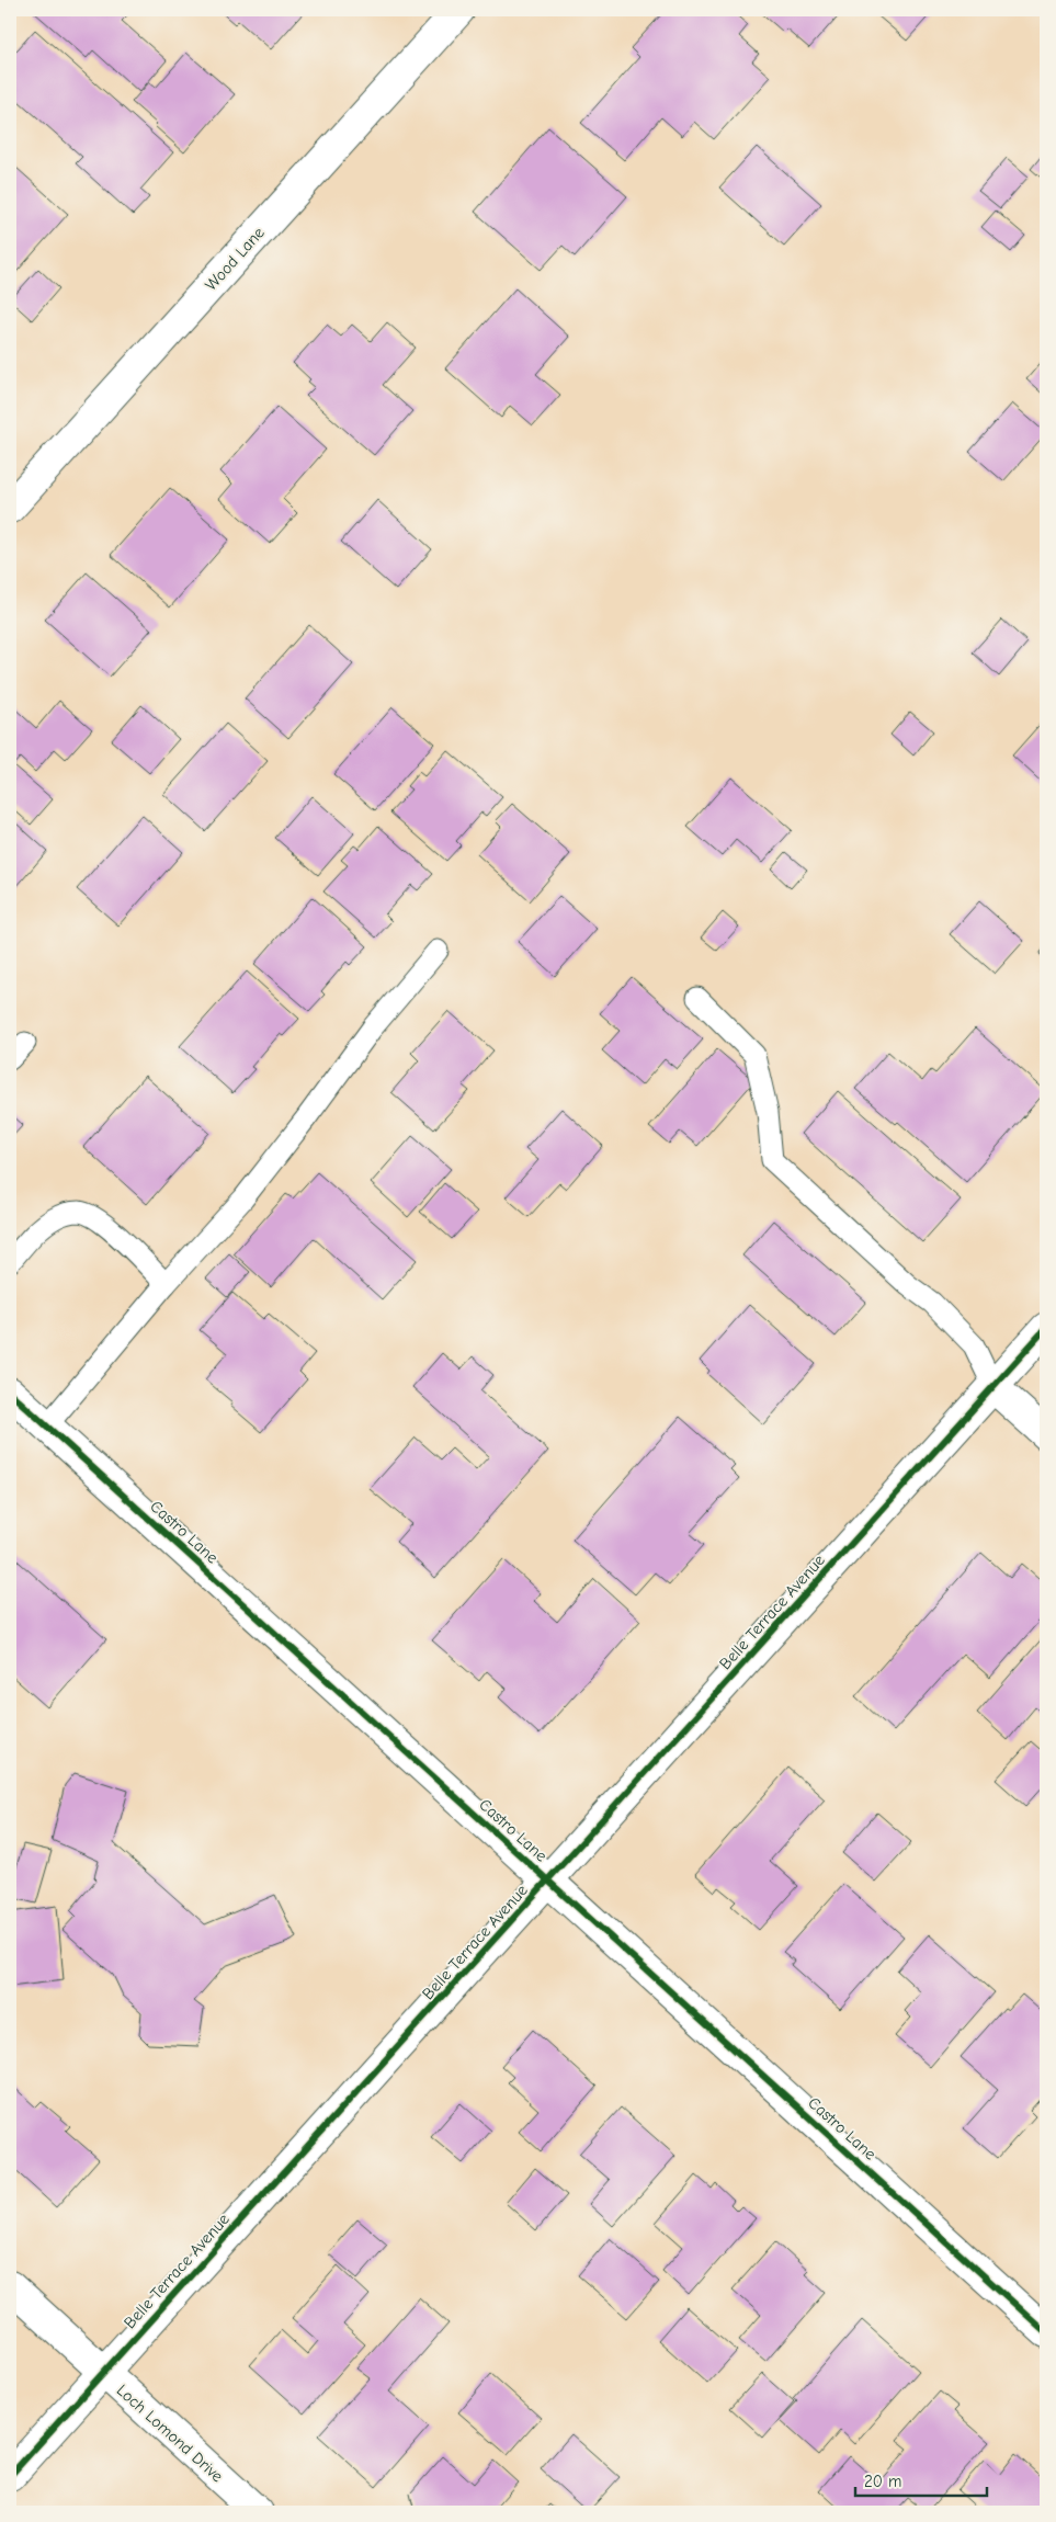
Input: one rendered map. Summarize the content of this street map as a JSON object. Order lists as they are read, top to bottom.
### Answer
{
  "streets": {
    "street": [
      "Wood Lane",
      "Castro Lane",
      "Belle Terrace Avenue",
      "Loch Lomond Drive"
    ]
  },
  "crossings": [
    ["Castro Lane", "Belle Terrace Avenue"],
    ["Belle Terrace Avenue", "Loch Lomond Drive"]
  ],
  "scale_bar": "20 m"
}
